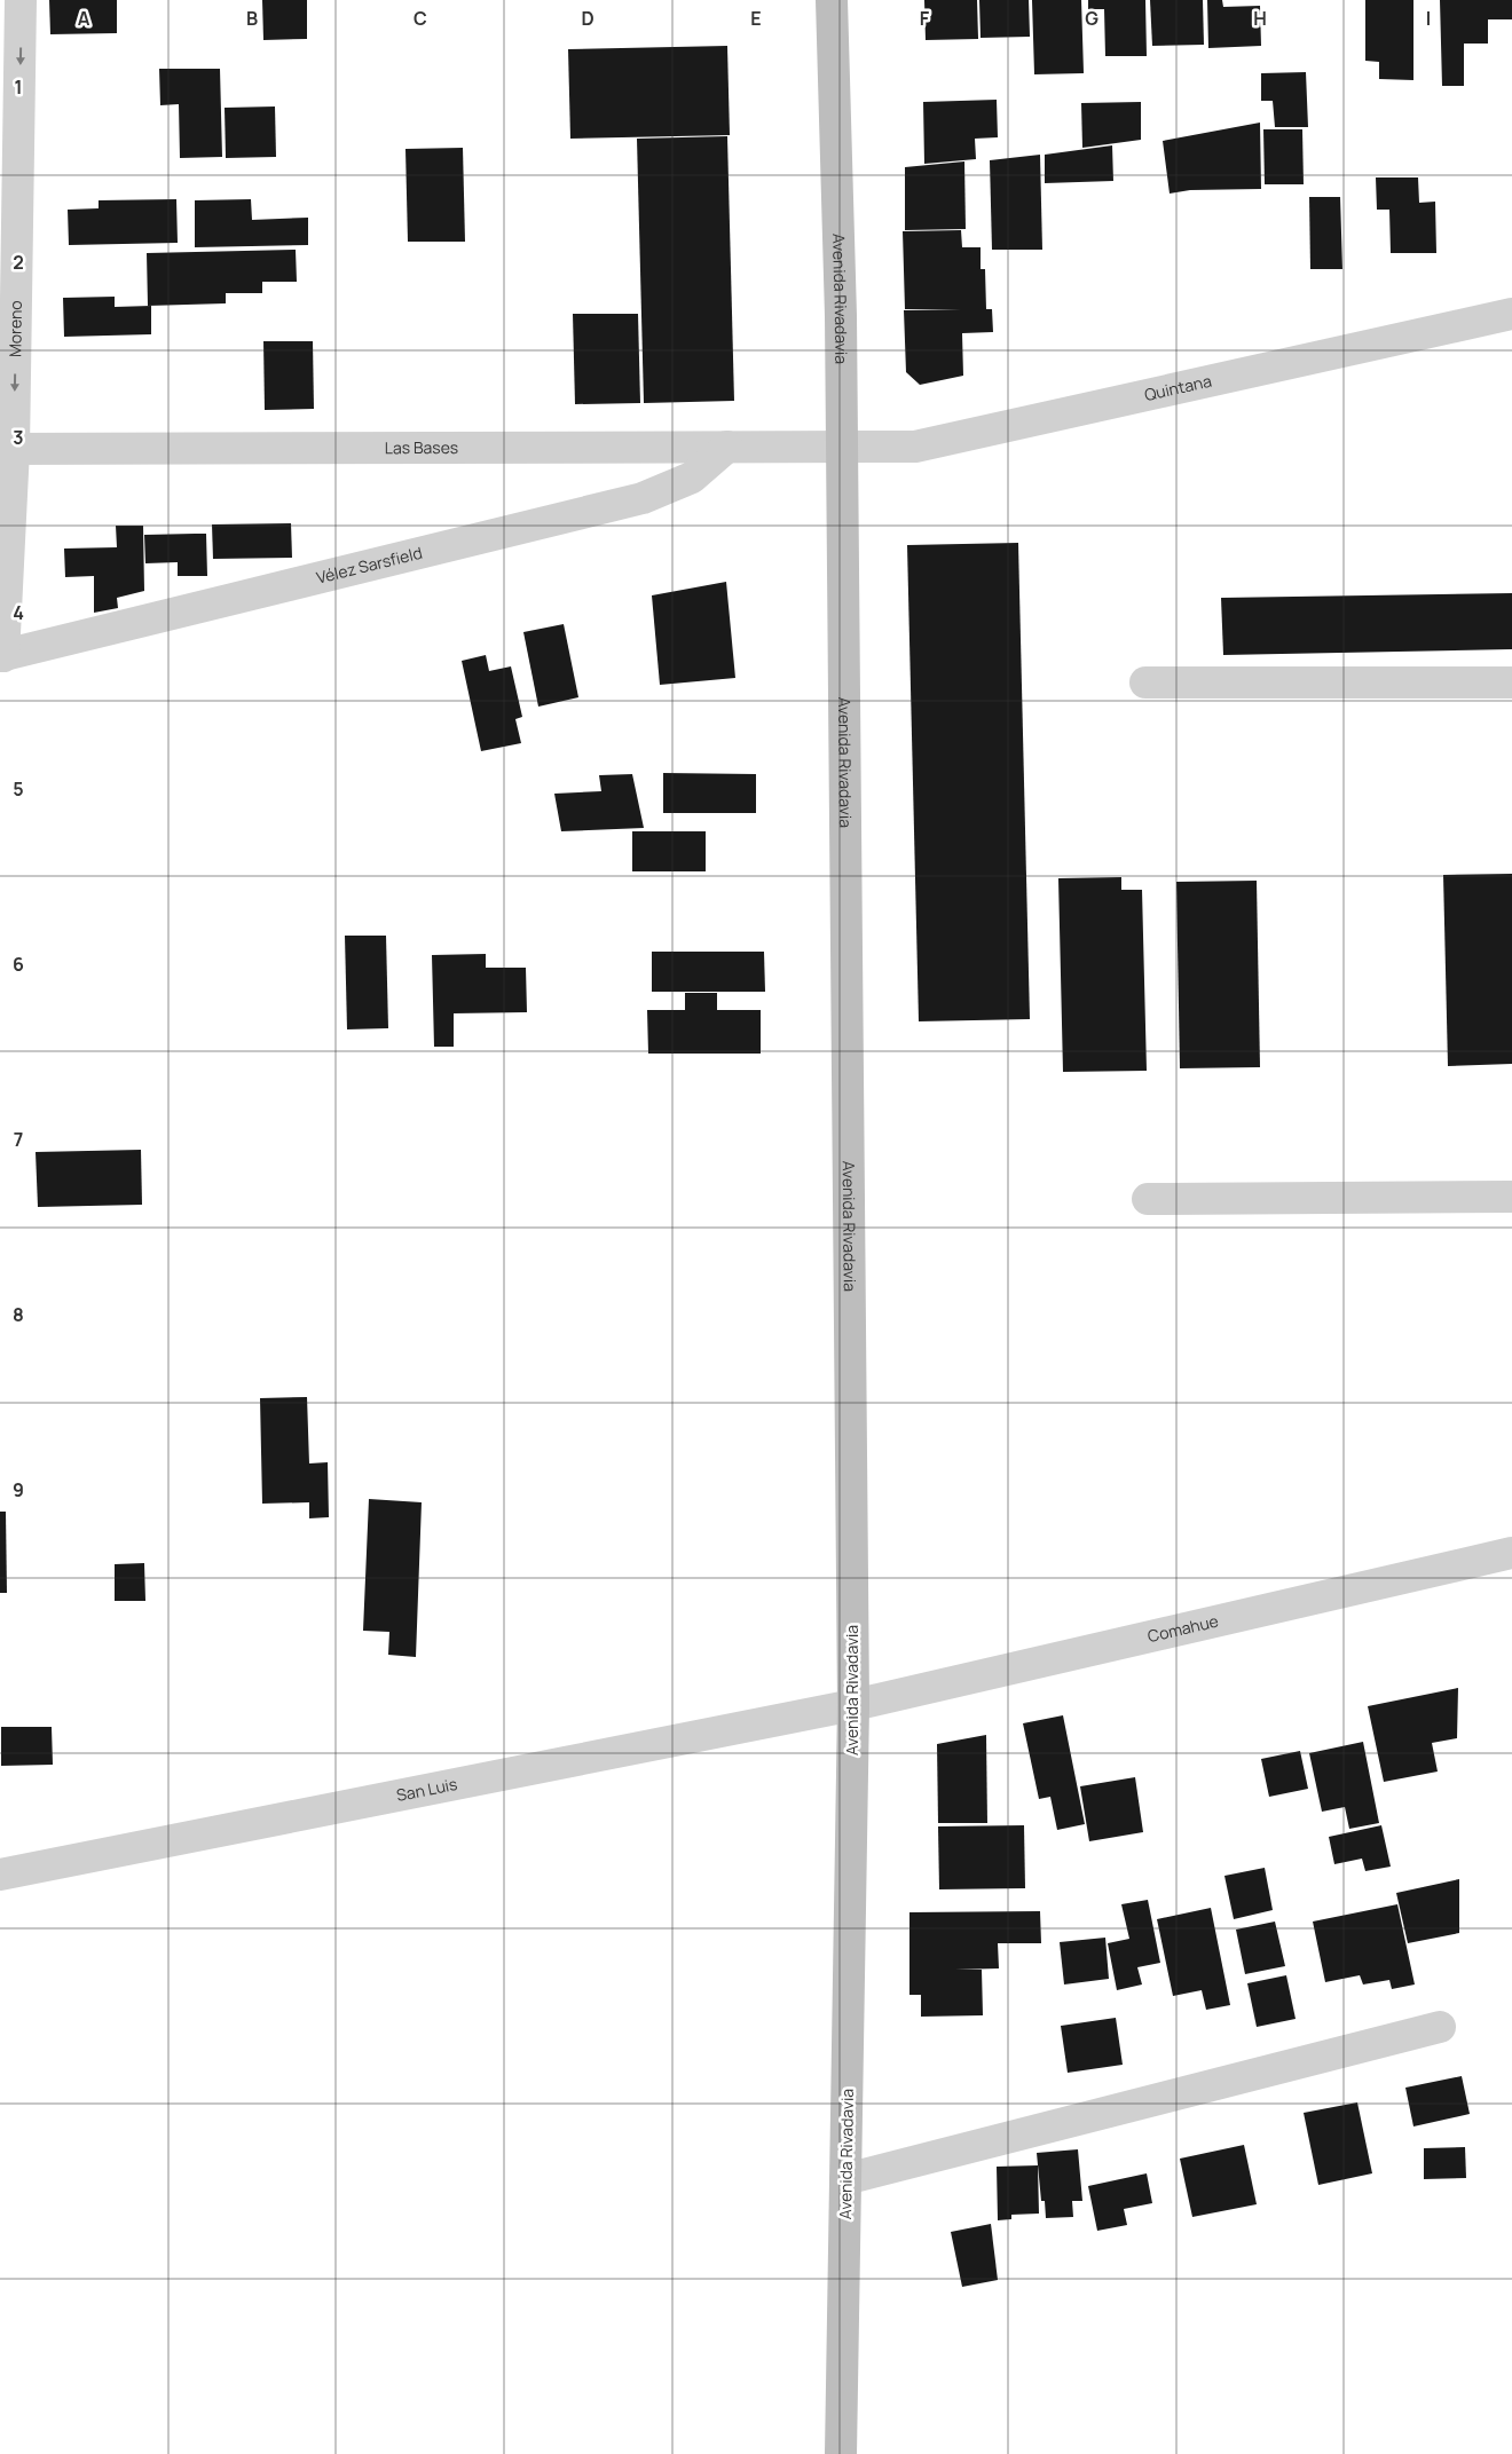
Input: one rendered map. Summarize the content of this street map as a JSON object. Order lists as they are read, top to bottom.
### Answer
{
  "streets": {
    "main road": ["Avenida Rivadavia"],
    "street": [
      "Moreno",
      "Quintana",
      "Las Bases",
      "Vélez Sarsfield",
      "Comahue",
      "San Luis"
    ]
  },
  "crossings": [
    ["Avenida Rivadavia", "Quintana"],
    ["Avenida Rivadavia", "Las Bases"],
    ["Avenida Rivadavia", "Comahue"],
    ["Avenida Rivadavia", "San Luis"],
    ["Moreno", "Las Bases"],
    ["Moreno", "Vélez Sarsfield"],
    ["Quintana", "Las Bases"],
    ["Las Bases", "Vélez Sarsfield"],
    ["Comahue", "San Luis"]
  ],
  "one_way": ["Moreno"],
  "grid": {
    "columns": [
      "A",
      "B",
      "C",
      "D",
      "E",
      "F",
      "G",
      "H",
      "I"
    ],
    "rows": [
      "1",
      "2",
      "3",
      "4",
      "5",
      "6",
      "7",
      "8",
      "9"
    ]
  }
}
